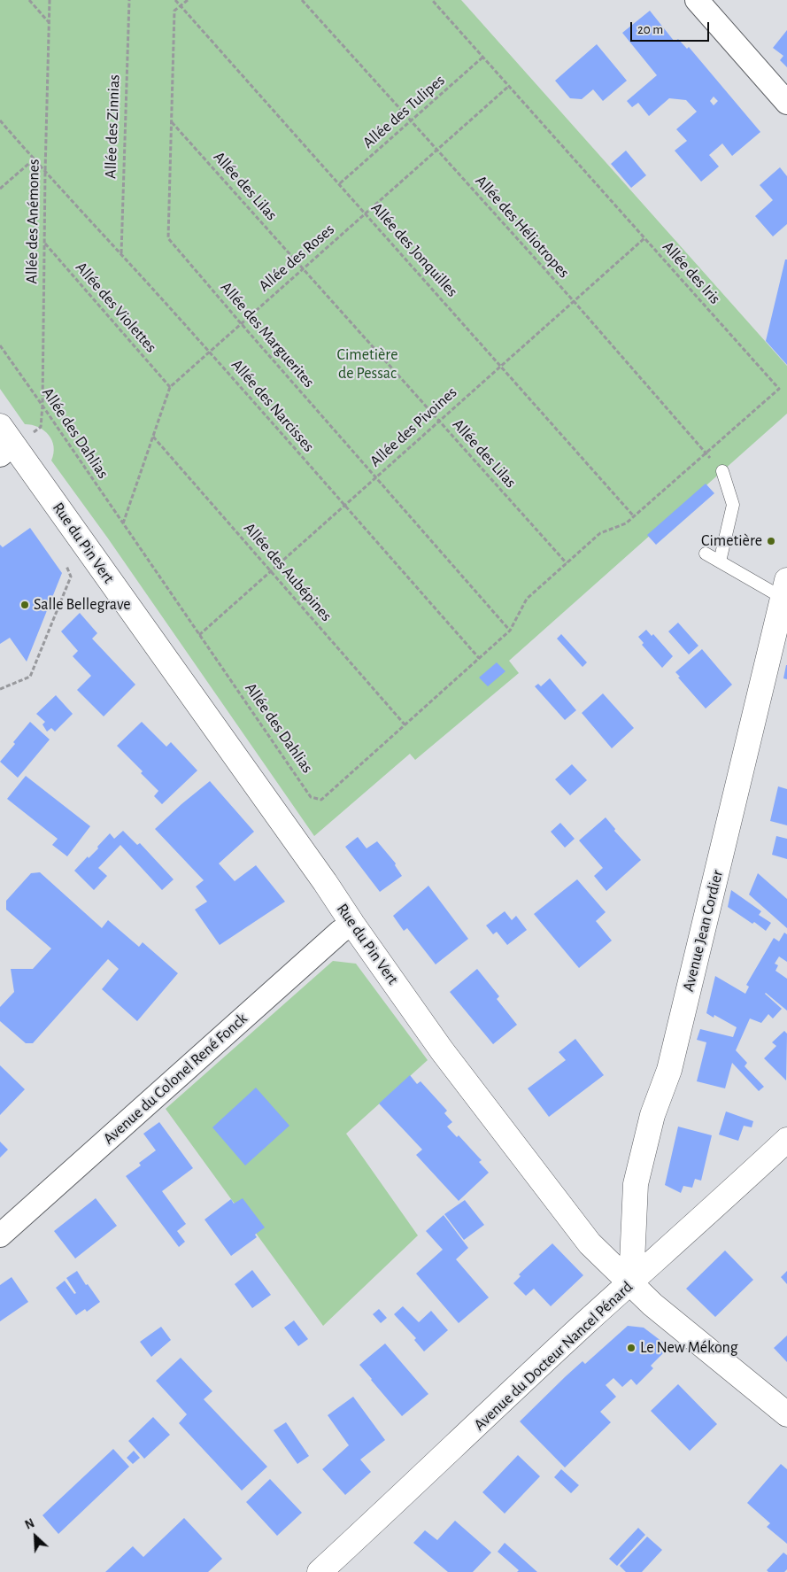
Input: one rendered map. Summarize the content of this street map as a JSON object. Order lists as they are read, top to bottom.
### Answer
{
  "streets": {
    "street": [
      "Rue du Pin Vert",
      "Avenue Jean Cordier",
      "Avenue du Colonel René Fonck",
      "Avenue du Docteur Nancel Pénard"
    ],
    "path": [
      "Allée des Tulipes",
      "Allée des Zinnias",
      "Allée des Lilas",
      "Allée des Anémones",
      "Allée des Héliotropes",
      "Allée des Jonquilles",
      "Allée des Roses",
      "Allée des Iris",
      "Allée des Violettes",
      "Allée des Marguerites",
      "Allée des Narcisses",
      "Allée des Pivoines",
      "Allée des Dahlias",
      "Allée des Aubépines"
    ]
  },
  "crossings": [
    ["Allée des Tulipes", "Allée des Héliotropes"],
    ["Allée des Tulipes", "Allée des Jonquilles"],
    ["Allée des Tulipes", "Allée des Iris"],
    ["Allée des Zinnias", "Allée des Narcisses"],
    ["Allée des Lilas", "Allée des Roses"],
    ["Allée des Lilas", "Allée des Marguerites"],
    ["Allée des Lilas", "Allée des Pivoines"],
    ["Allée des Lilas", "Allée des Dahlias"],
    ["Allée des Anémones", "Allée des Violettes"],
    ["Allée des Anémones", "Allée des Narcisses"],
    ["Allée des Anémones", "Allée des Dahlias"],
    ["Allée des Anémones", "Rue du Pin Vert"],
    ["Allée des Héliotropes", "Allée des Roses"],
    ["Allée des Héliotropes", "Allée des Iris"],
    ["Allée des Héliotropes", "Allée des Pivoines"],
    ["Allée des Jonquilles", "Allée des Roses"],
    ["Allée des Jonquilles", "Allée des Iris"],
    ["Allée des Jonquilles", "Allée des Marguerites"],
    ["Allée des Jonquilles", "Allée des Pivoines"],
    ["Allée des Roses", "Allée des Iris"],
    ["Allée des Roses", "Allée des Violettes"],
    ["Allée des Roses", "Allée des Marguerites"],
    ["Allée des Roses", "Allée des Narcisses"],
    ["Allée des Roses", "Allée des Dahlias"],
    ["Allée des Roses", "Allée des Aubépines"],
    ["Allée des Iris", "Allée des Pivoines"],
    ["Allée des Iris", "Allée des Dahlias"],
    ["Allée des Marguerites", "Allée des Pivoines"],
    ["Allée des Marguerites", "Allée des Dahlias"],
    ["Allée des Narcisses", "Allée des Pivoines"],
    ["Allée des Narcisses", "Allée des Dahlias"],
    ["Allée des Pivoines", "Allée des Dahlias"],
    ["Allée des Pivoines", "Allée des Aubépines"],
    ["Allée des Dahlias", "Allée des Aubépines"],
    ["Rue du Pin Vert", "Avenue Jean Cordier"],
    ["Rue du Pin Vert", "Avenue du Colonel René Fonck"],
    ["Rue du Pin Vert", "Avenue du Docteur Nancel Pénard"],
    ["Avenue Jean Cordier", "Avenue du Docteur Nancel Pénard"]
  ],
  "parks": ["Cimetière de Pessac"],
  "places": ["Cimetière", "Salle Bellegrave", "Le New Mékong"],
  "scale_bar": "20 m",
  "north": "top left"
}
